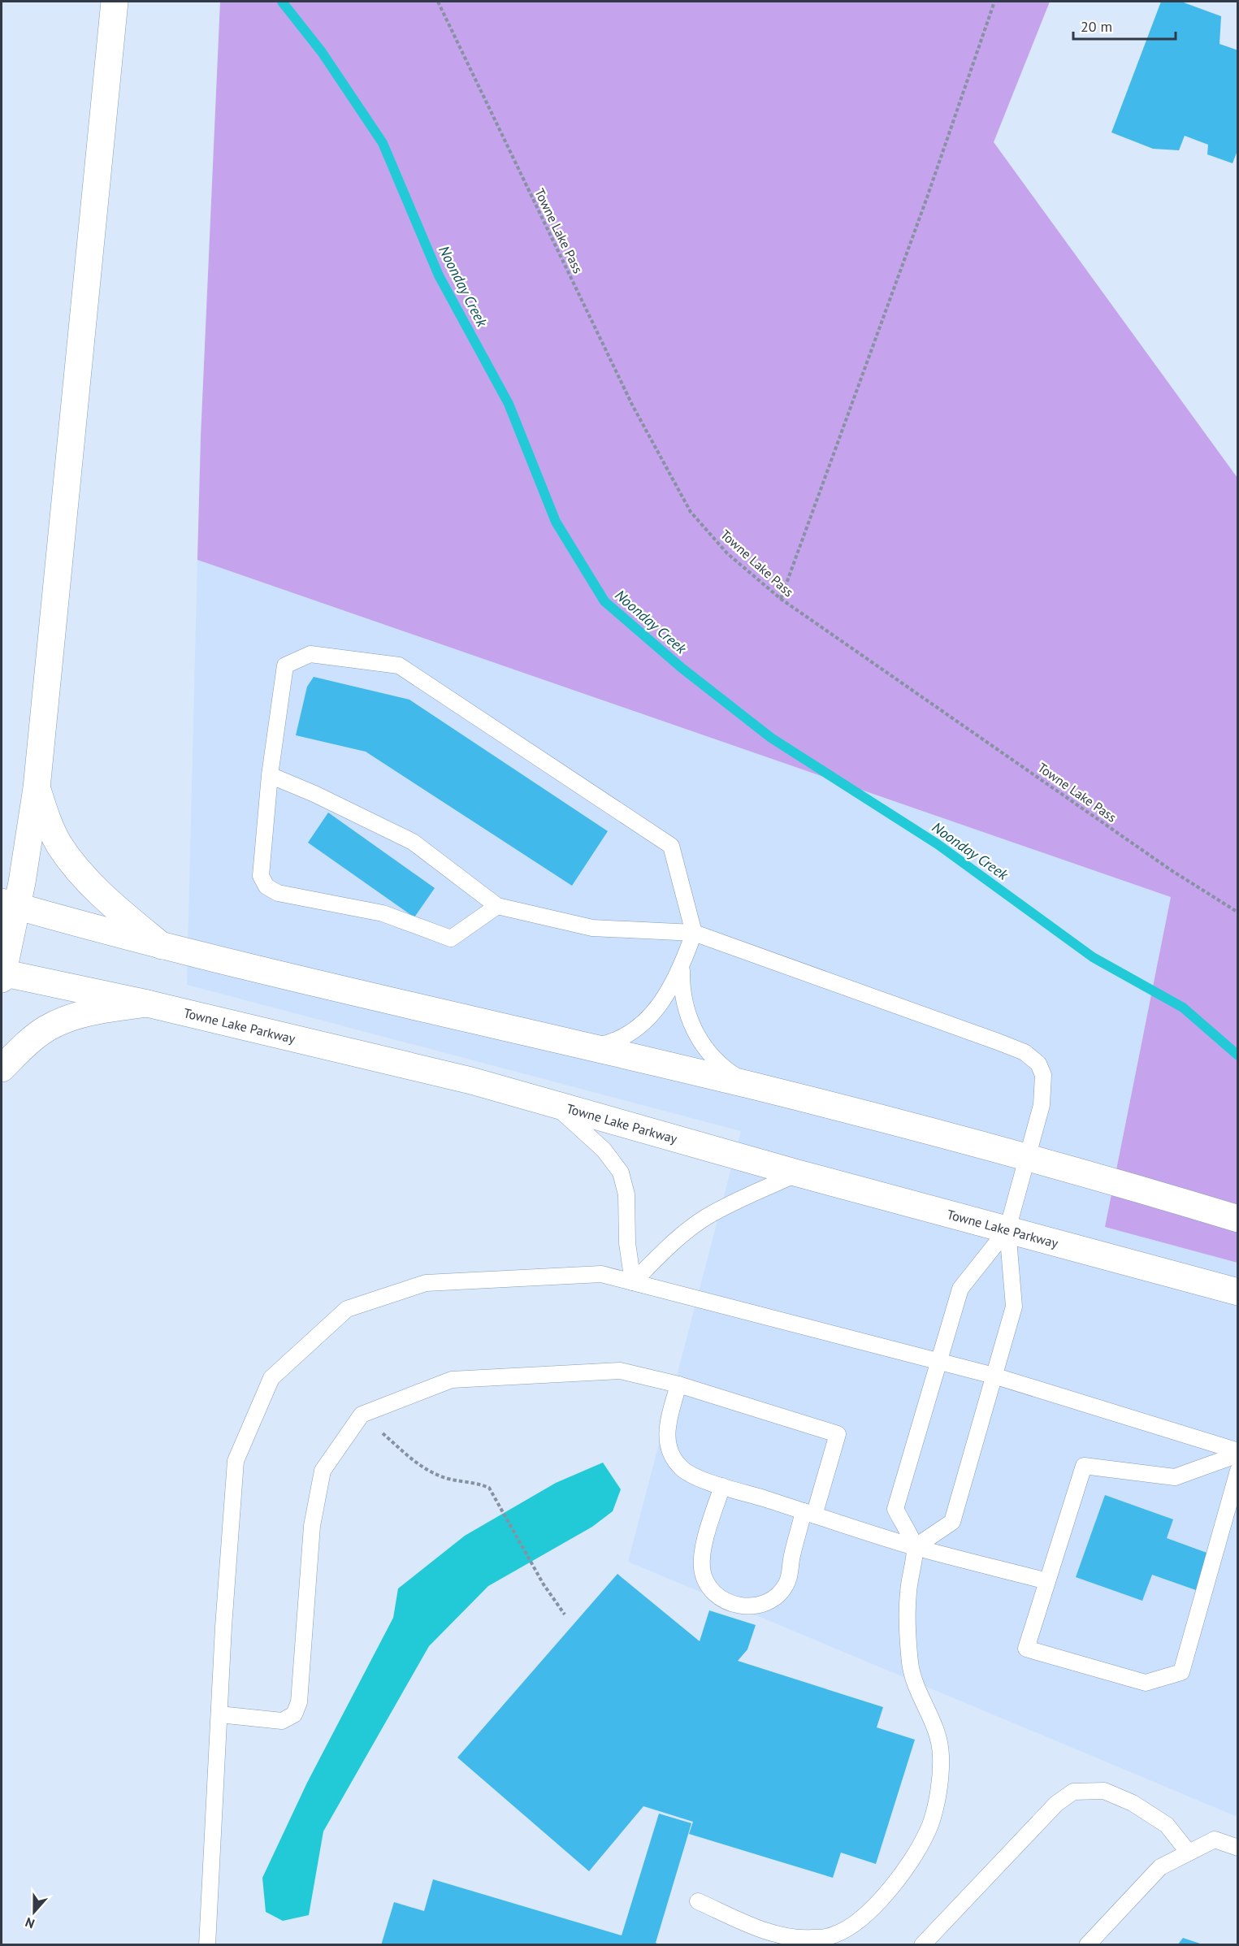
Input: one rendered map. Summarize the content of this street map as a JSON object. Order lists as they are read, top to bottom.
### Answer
{
  "streets": {
    "main road": ["Towne Lake Parkway"],
    "path": ["Towne Lake Pass"]
  },
  "water": ["Noonday Creek"],
  "scale_bar": "20 m",
  "north": "bottom"
}
